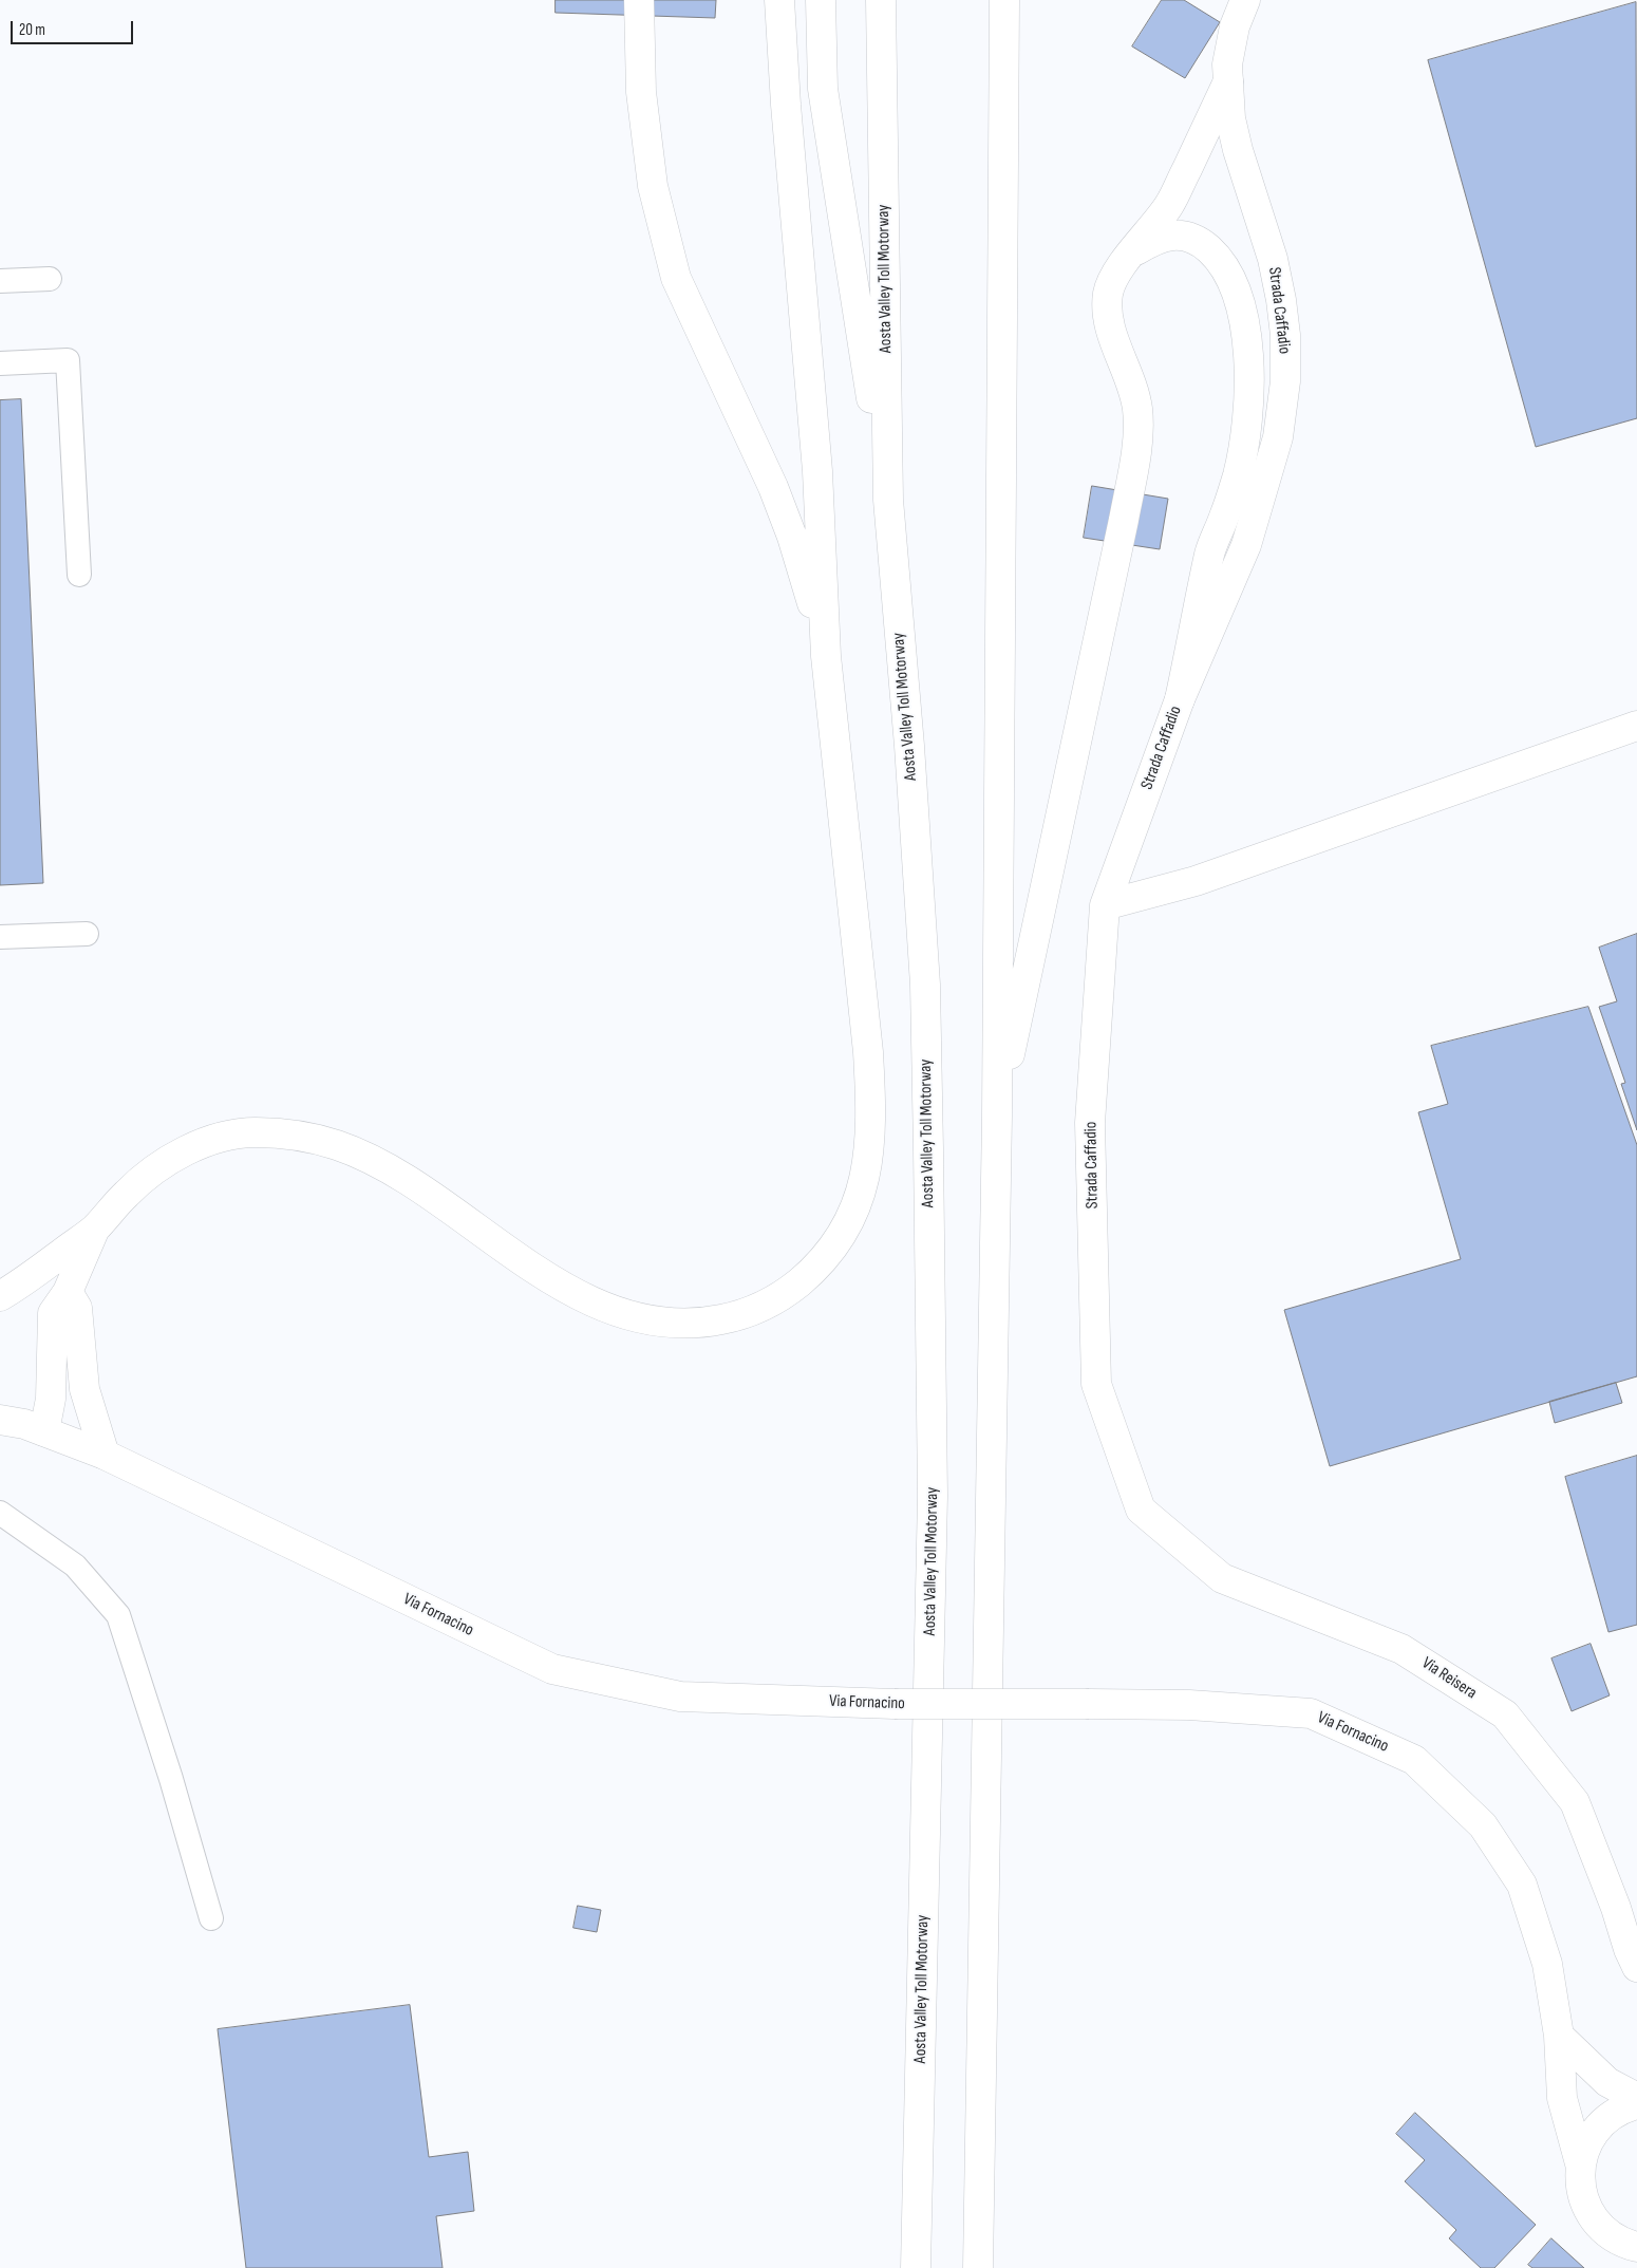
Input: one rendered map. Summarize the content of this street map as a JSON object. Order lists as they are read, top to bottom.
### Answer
{
  "streets": {
    "main road": [
      "Aosta Valley Toll Motorway",
      "Strada Caffadio",
      "Via Fornacino",
      "Via Reisera"
    ]
  },
  "crossings": [
    ["Strada Caffadio", "Via Reisera"]
  ],
  "scale_bar": "20 m"
}
